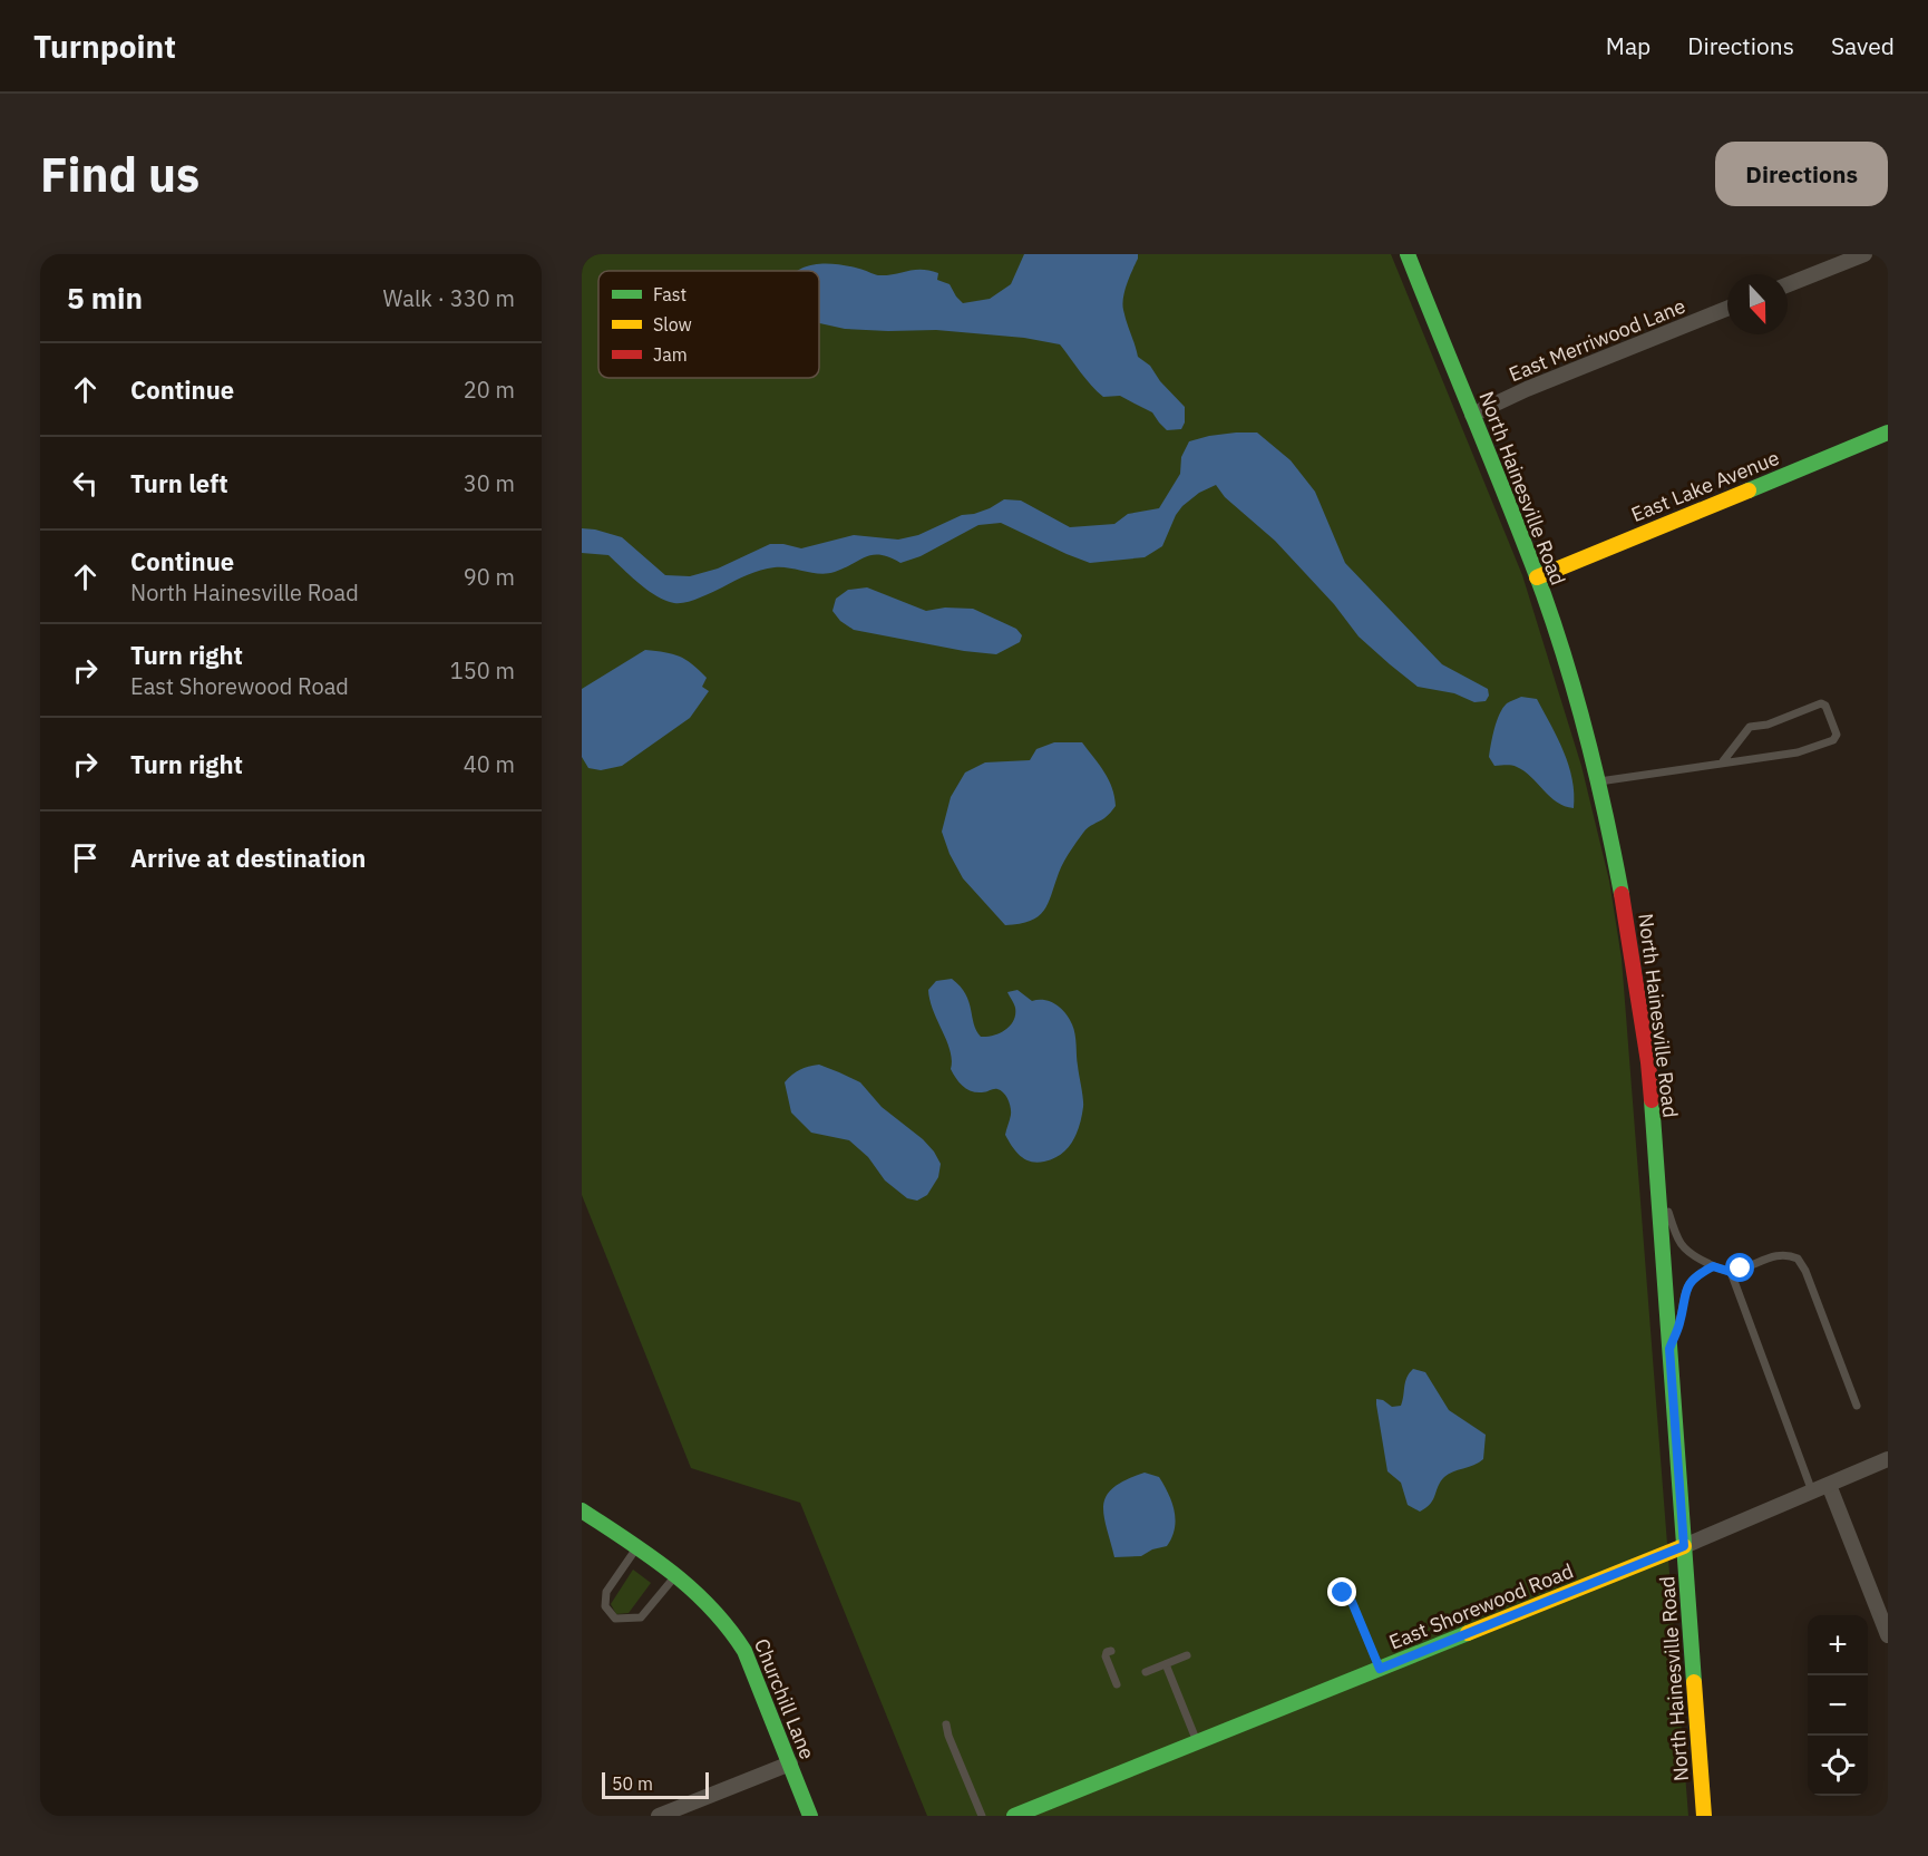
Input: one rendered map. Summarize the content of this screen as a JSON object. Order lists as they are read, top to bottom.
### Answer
{
  "streets": {
    "main road": [
      "East Lake Avenue",
      "North Hainesville Road",
      "East Shorewood Road",
      "Churchill Lane"
    ],
    "street": ["East Merriwood Lane"]
  },
  "crossings": [
    ["East Merriwood Lane", "North Hainesville Road"],
    ["East Lake Avenue", "North Hainesville Road"],
    ["North Hainesville Road", "East Shorewood Road"]
  ],
  "legend": ["Fast", "Slow", "Jam"],
  "scale_bar": "50 m",
  "north": "bottom",
  "page": {
    "header": "Turnpoint",
    "nav": ["Map", "Directions", "Saved"],
    "buttons": "Directions",
    "title": "Find us",
    "heading": ["5 min", "Walk · 330 m"],
    "list": [
      ["Continue", "20 m"],
      ["Turn left", "30 m"],
      ["Continue", "North Hainesville Road", "90 m"],
      ["Turn right", "East Shorewood Road", "150 m"],
      ["Turn right", "40 m"],
      "Arrive at destination"
    ],
    "map_buttons": ["+", "−"],
    "scale": "50 m"
  }
}
